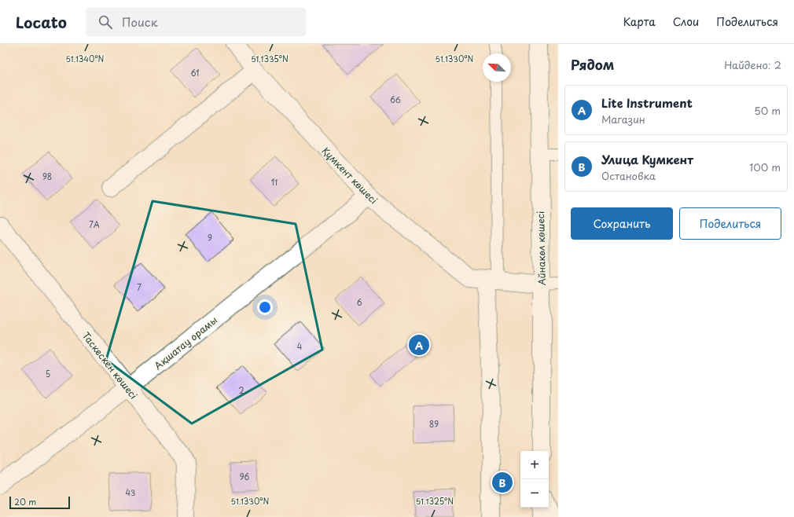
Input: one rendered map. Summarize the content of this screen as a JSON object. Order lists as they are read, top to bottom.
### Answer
{
  "streets": {
    "street": [
      "Құмкент көшесі",
      "Айнакөл көшесі",
      "Ақшатау орамы",
      "Таскескен көшесі"
    ]
  },
  "crossings": [
    ["Құмкент көшесі", "Айнакөл көшесі"],
    ["Құмкент көшесі", "Ақшатау орамы"],
    ["Ақшатау орамы", "Таскескен көшесі"]
  ],
  "house_numbers": [
    "61",
    "66",
    "98",
    "11",
    "7А",
    "9",
    "7",
    "6",
    "4",
    "5",
    "2",
    "89",
    "96",
    "43"
  ],
  "scale_bar": "20 m",
  "north": "top left",
  "page": {
    "header": "Locato",
    "search": "Поиск",
    "nav": ["Карта", "Слои", "Поделиться"],
    "heading": ["Рядом", "Найдено: 2"],
    "list": [
      {
        "mark": "A",
        "name": "Lite Instrument",
        "note": "Магазин",
        "value": "50 m"
      },
      {
        "mark": "B",
        "name": "Улица Кумкент",
        "note": "Остановка",
        "value": "100 m"
      }
    ],
    "buttons": ["Сохранить", "Поделиться"],
    "pins": ["A", "B"],
    "map_buttons": ["+", "−"],
    "scale": "20 m"
  },
  "coordinates": [
    "51.1340°N",
    "51.1330°N",
    "51.1335°N",
    "51.1325°N"
  ]
}
